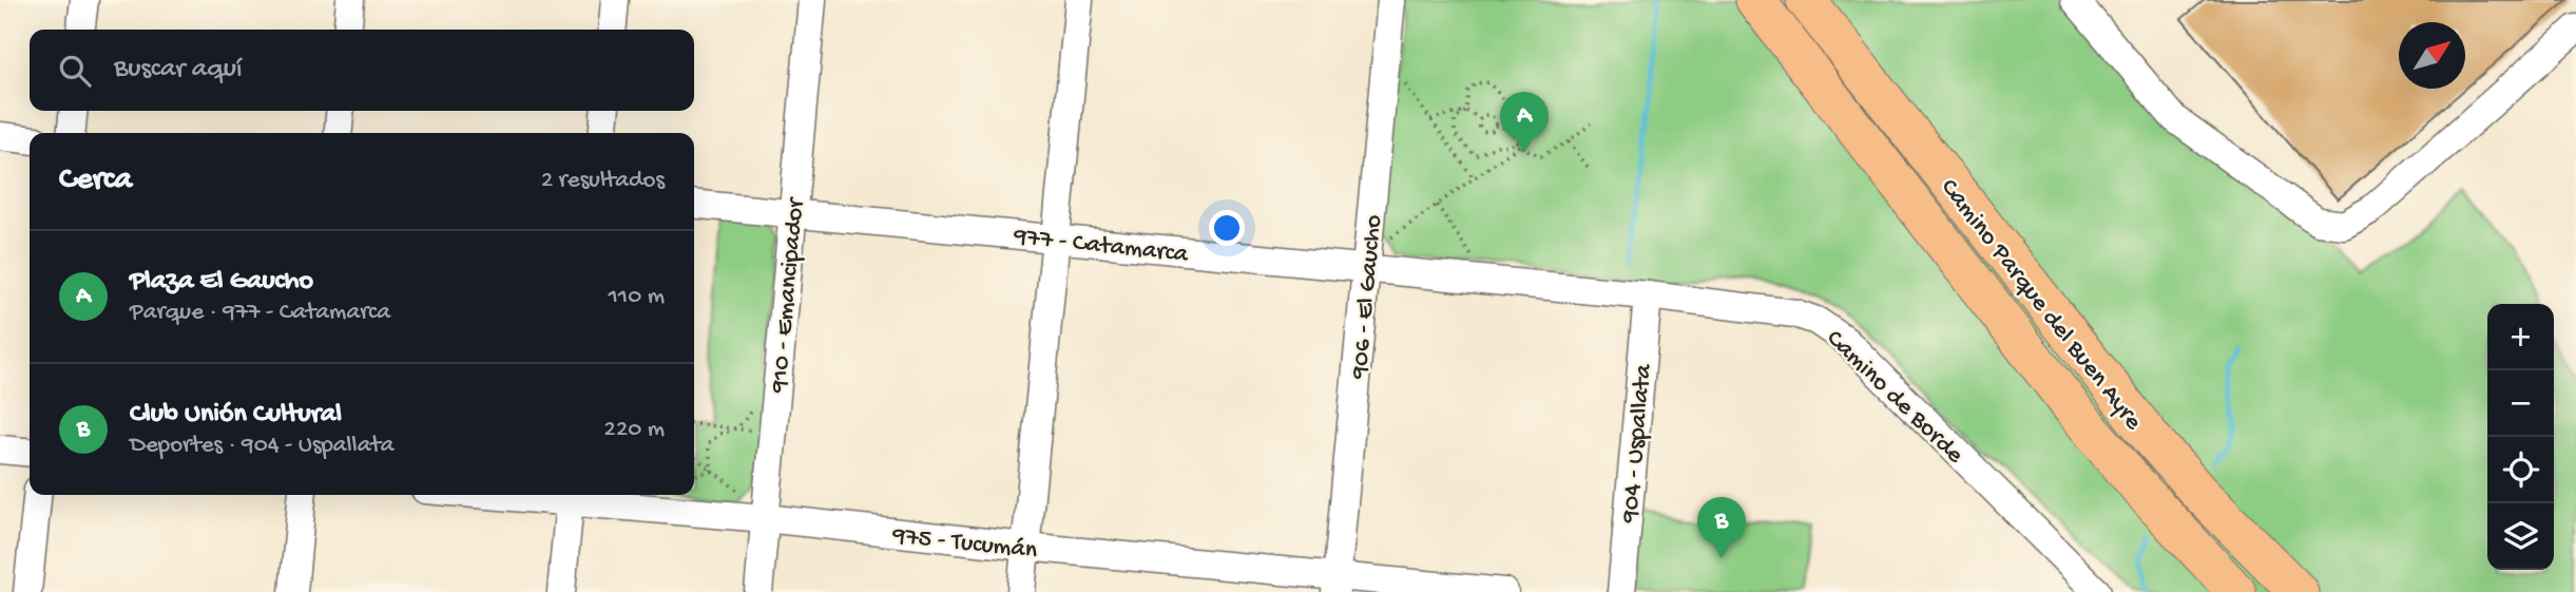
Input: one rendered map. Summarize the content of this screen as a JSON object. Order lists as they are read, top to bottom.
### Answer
{
  "streets": {
    "highway": ["Camino Parque del Buen Ayre"],
    "street": [
      "977 - Catamarca",
      "910 - Emancipador",
      "906 - El Gaucho",
      "Camino de Borde",
      "904 - Uspallata",
      "975 - Tucumán"
    ]
  },
  "crossings": [
    ["977 - Catamarca", "910 - Emancipador"],
    ["977 - Catamarca", "906 - El Gaucho"],
    ["977 - Catamarca", "Camino de Borde"],
    ["977 - Catamarca", "904 - Uspallata"],
    ["910 - Emancipador", "975 - Tucumán"],
    ["906 - El Gaucho", "975 - Tucumán"],
    ["Camino de Borde", "904 - Uspallata"]
  ],
  "north": "top right",
  "page": {
    "search": "Buscar aquí",
    "pins": ["A", "B"],
    "heading": ["Cerca", "2 resultados"],
    "list": [
      {
        "mark": "A",
        "name": "Plaza El Gaucho",
        "note": "Parque · 977 - Catamarca",
        "value": "110 m"
      },
      {
        "mark": "B",
        "name": "Club Unión Cultural",
        "note": "Deportes · 904 - Uspallata",
        "value": "220 m"
      }
    ],
    "map_buttons": ["+", "−"]
  }
}
